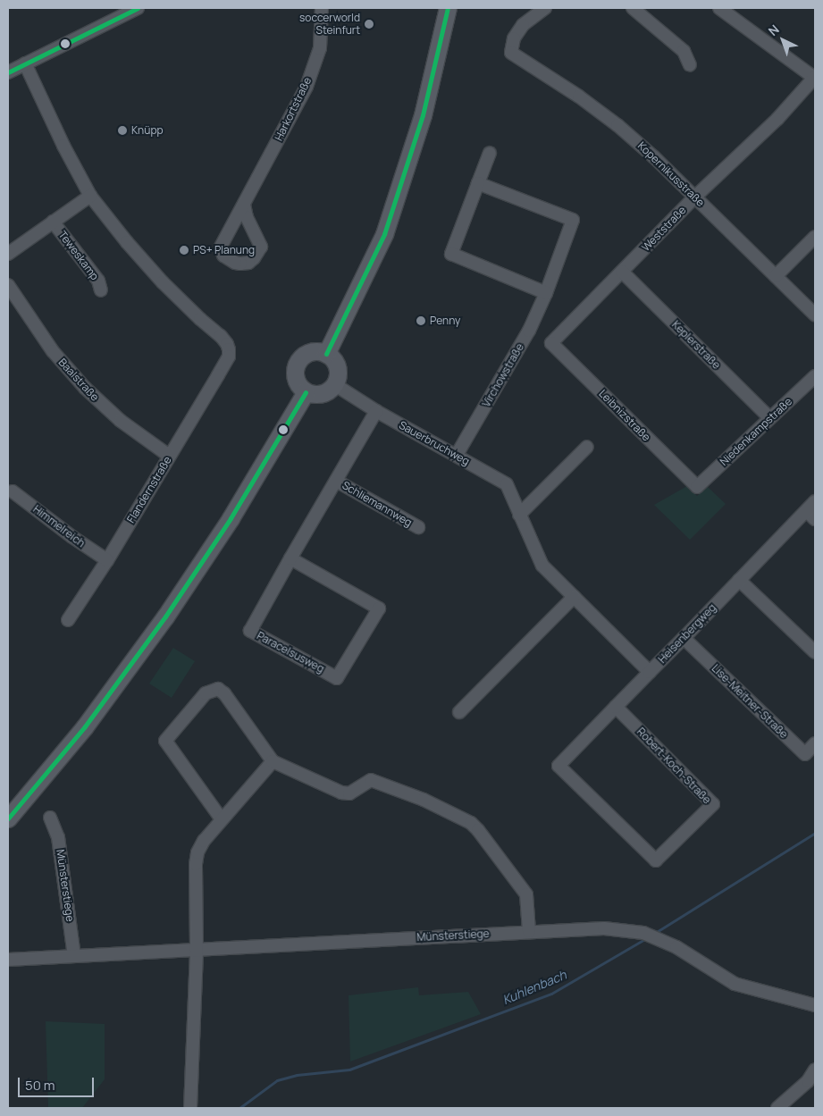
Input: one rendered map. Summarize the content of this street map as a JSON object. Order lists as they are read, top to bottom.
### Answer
{
  "streets": {
    "street": [
      "Harkortstraße",
      "Kopernikusstraße",
      "Weststraße",
      "Teweskamp",
      "Keplerstraße",
      "Virchowstraße",
      "Baalstraße",
      "Leibnizstraße",
      "Niedenkampstraße",
      "Sauerbruchweg",
      "Flandernstraße",
      "Schliemannweg",
      "Himmelreich",
      "Heisenbergweg",
      "Paracelsusweg",
      "Lise-Meitner-Straße",
      "Robert-Koch-Straße",
      "Münsterstiege"
    ]
  },
  "crossings": [
    ["Kopernikusstraße", "Weststraße"],
    ["Weststraße", "Keplerstraße"],
    ["Weststraße", "Leibnizstraße"],
    ["Keplerstraße", "Niedenkampstraße"],
    ["Virchowstraße", "Sauerbruchweg"],
    ["Baalstraße", "Flandernstraße"],
    ["Leibnizstraße", "Niedenkampstraße"],
    ["Sauerbruchweg", "Heisenbergweg"],
    ["Sauerbruchweg", "Paracelsusweg"],
    ["Flandernstraße", "Himmelreich"],
    ["Schliemannweg", "Paracelsusweg"],
    ["Heisenbergweg", "Lise-Meitner-Straße"],
    ["Heisenbergweg", "Robert-Koch-Straße"]
  ],
  "water": ["Kuhlenbach"],
  "places": [
    "soccerworld Steinfurt",
    "Knüpp",
    "PS+ Planung",
    "Penny"
  ],
  "scale_bar": "50 m",
  "north": "top left"
}
